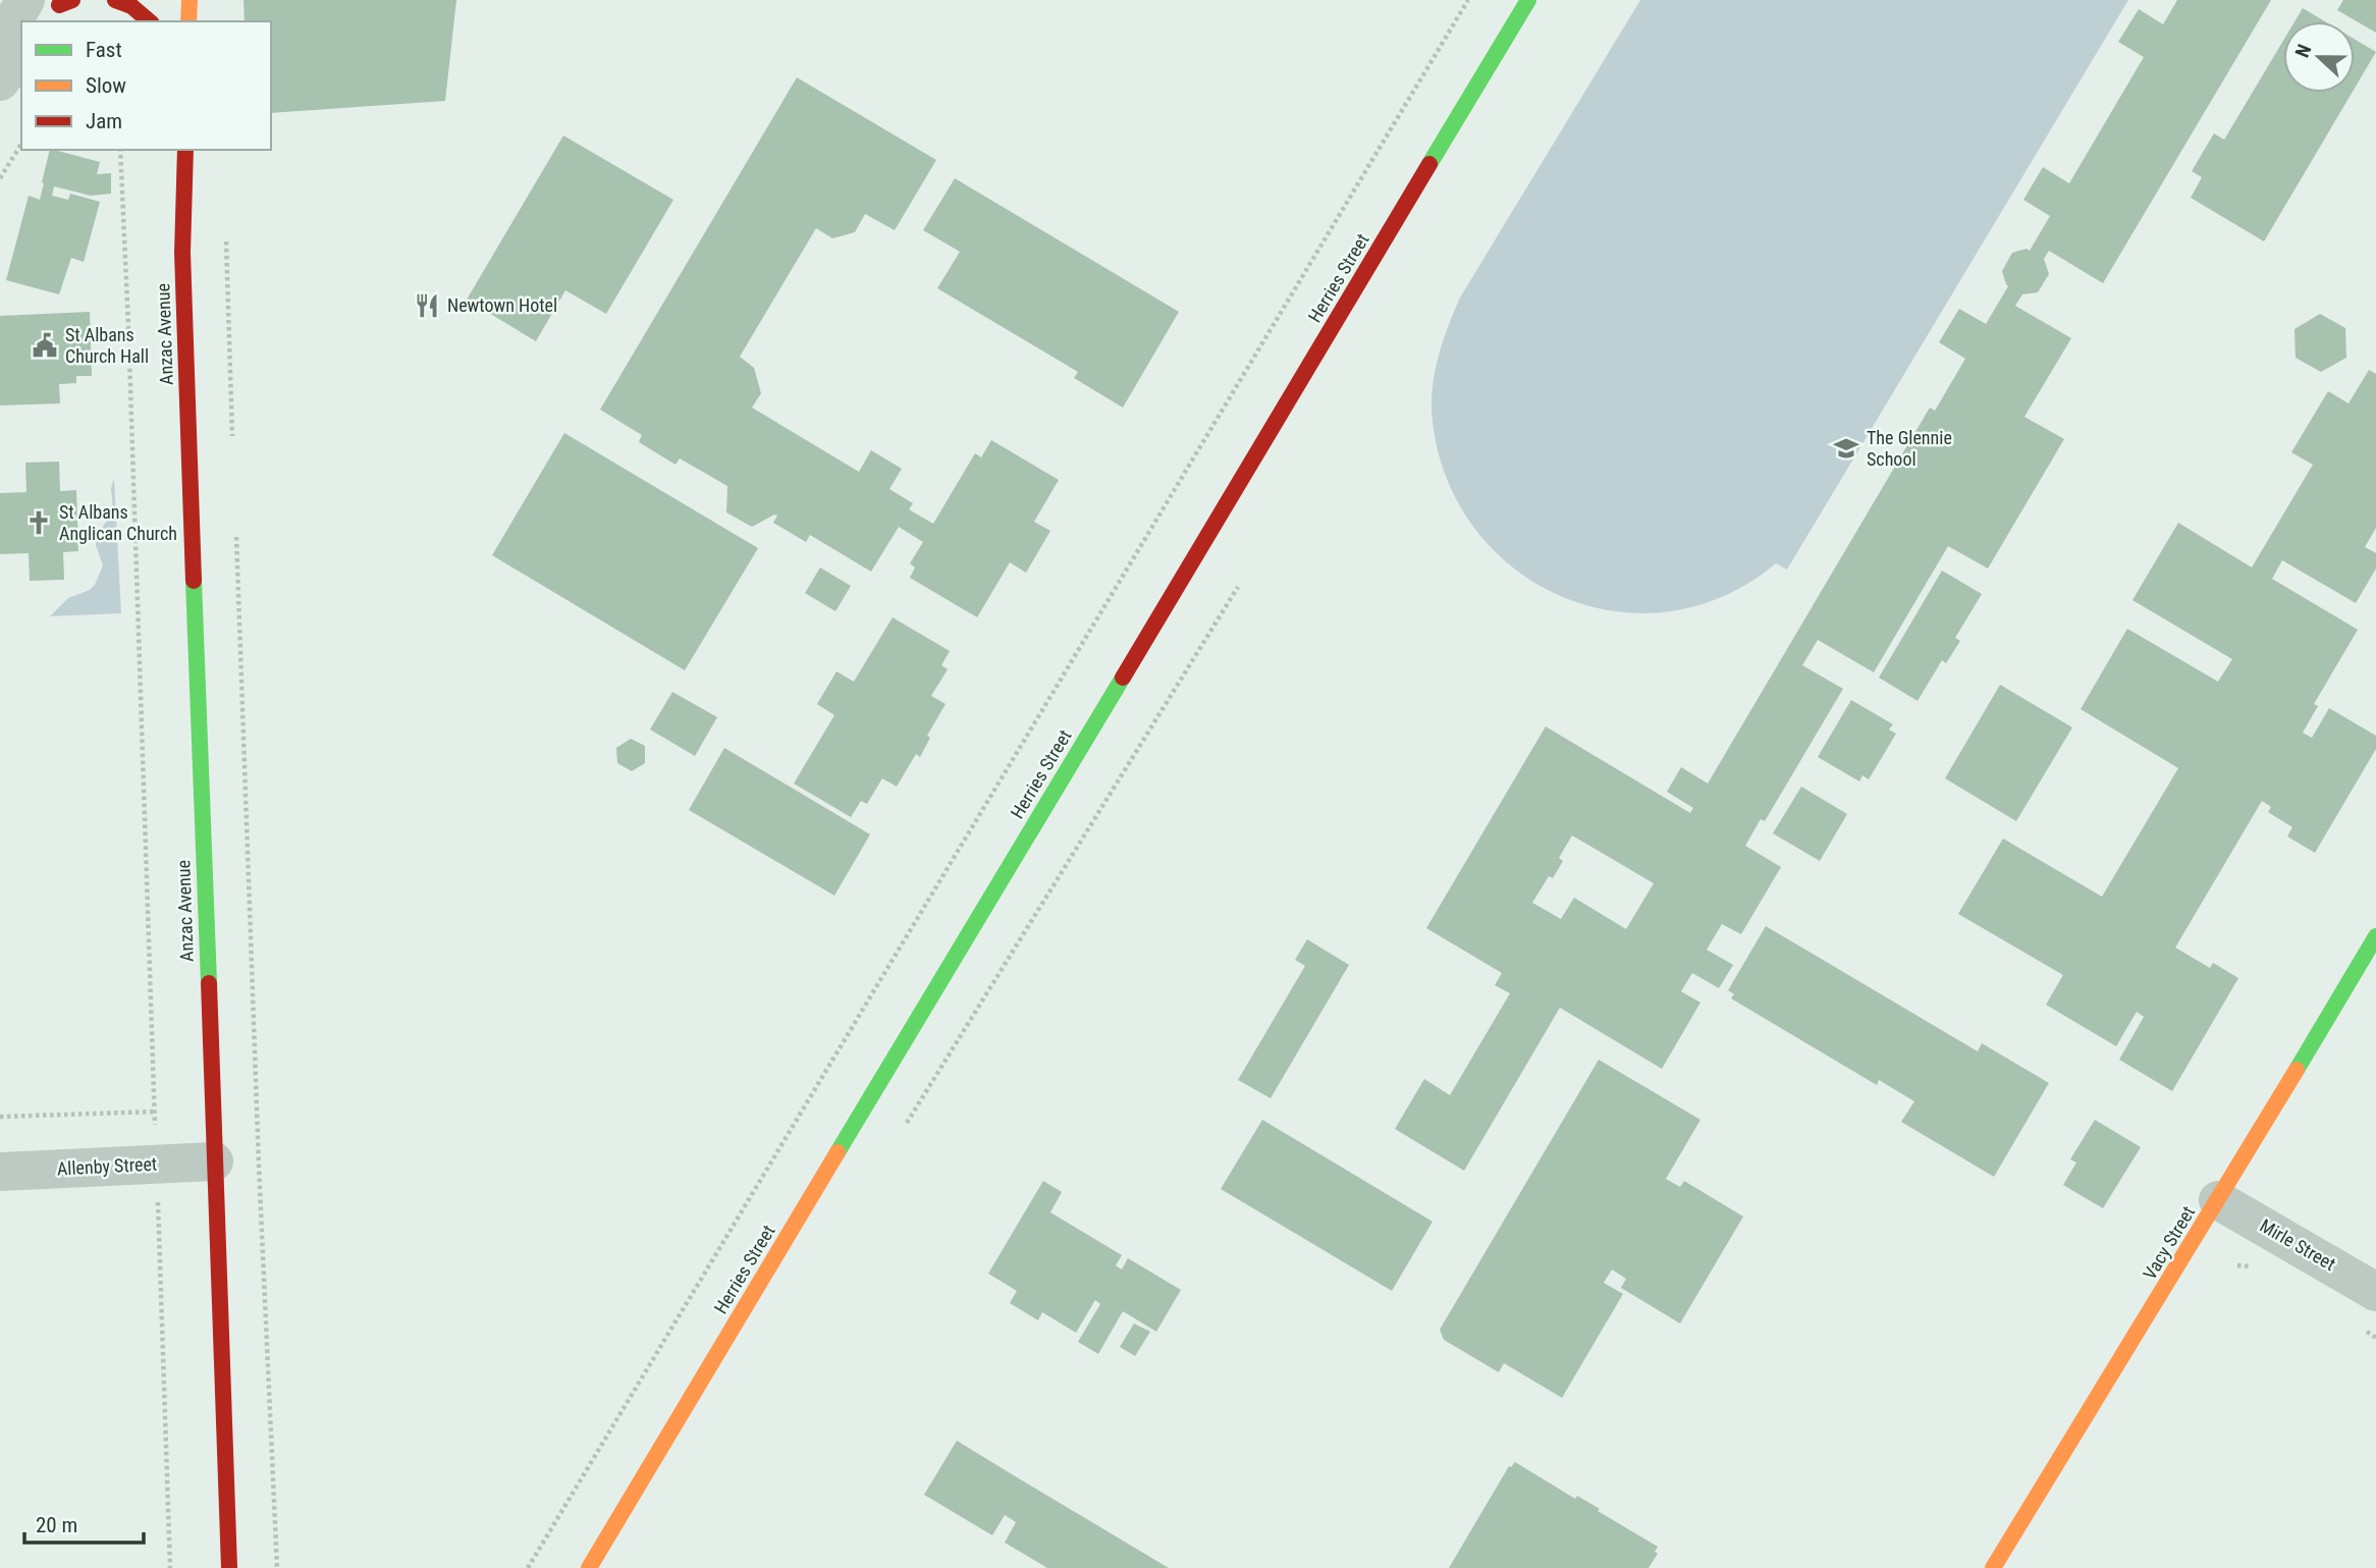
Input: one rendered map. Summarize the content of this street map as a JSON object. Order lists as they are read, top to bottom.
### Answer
{
  "streets": {
    "street": [
      "Herries Street",
      "Anzac Avenue",
      "Allenby Street",
      "Vacy Street",
      "Mirle Street"
    ]
  },
  "crossings": [
    ["Anzac Avenue", "Allenby Street"],
    ["Vacy Street", "Mirle Street"]
  ],
  "places": {
    "restaurant": ["Newtown Hotel"],
    "public building": ["St Albans Church Hall"],
    "school or university": ["The Glennie School"],
    "church": ["St Albans Anglican Church"]
  },
  "legend": ["Fast", "Slow", "Jam"],
  "scale_bar": "20 m",
  "north": "left"
}
